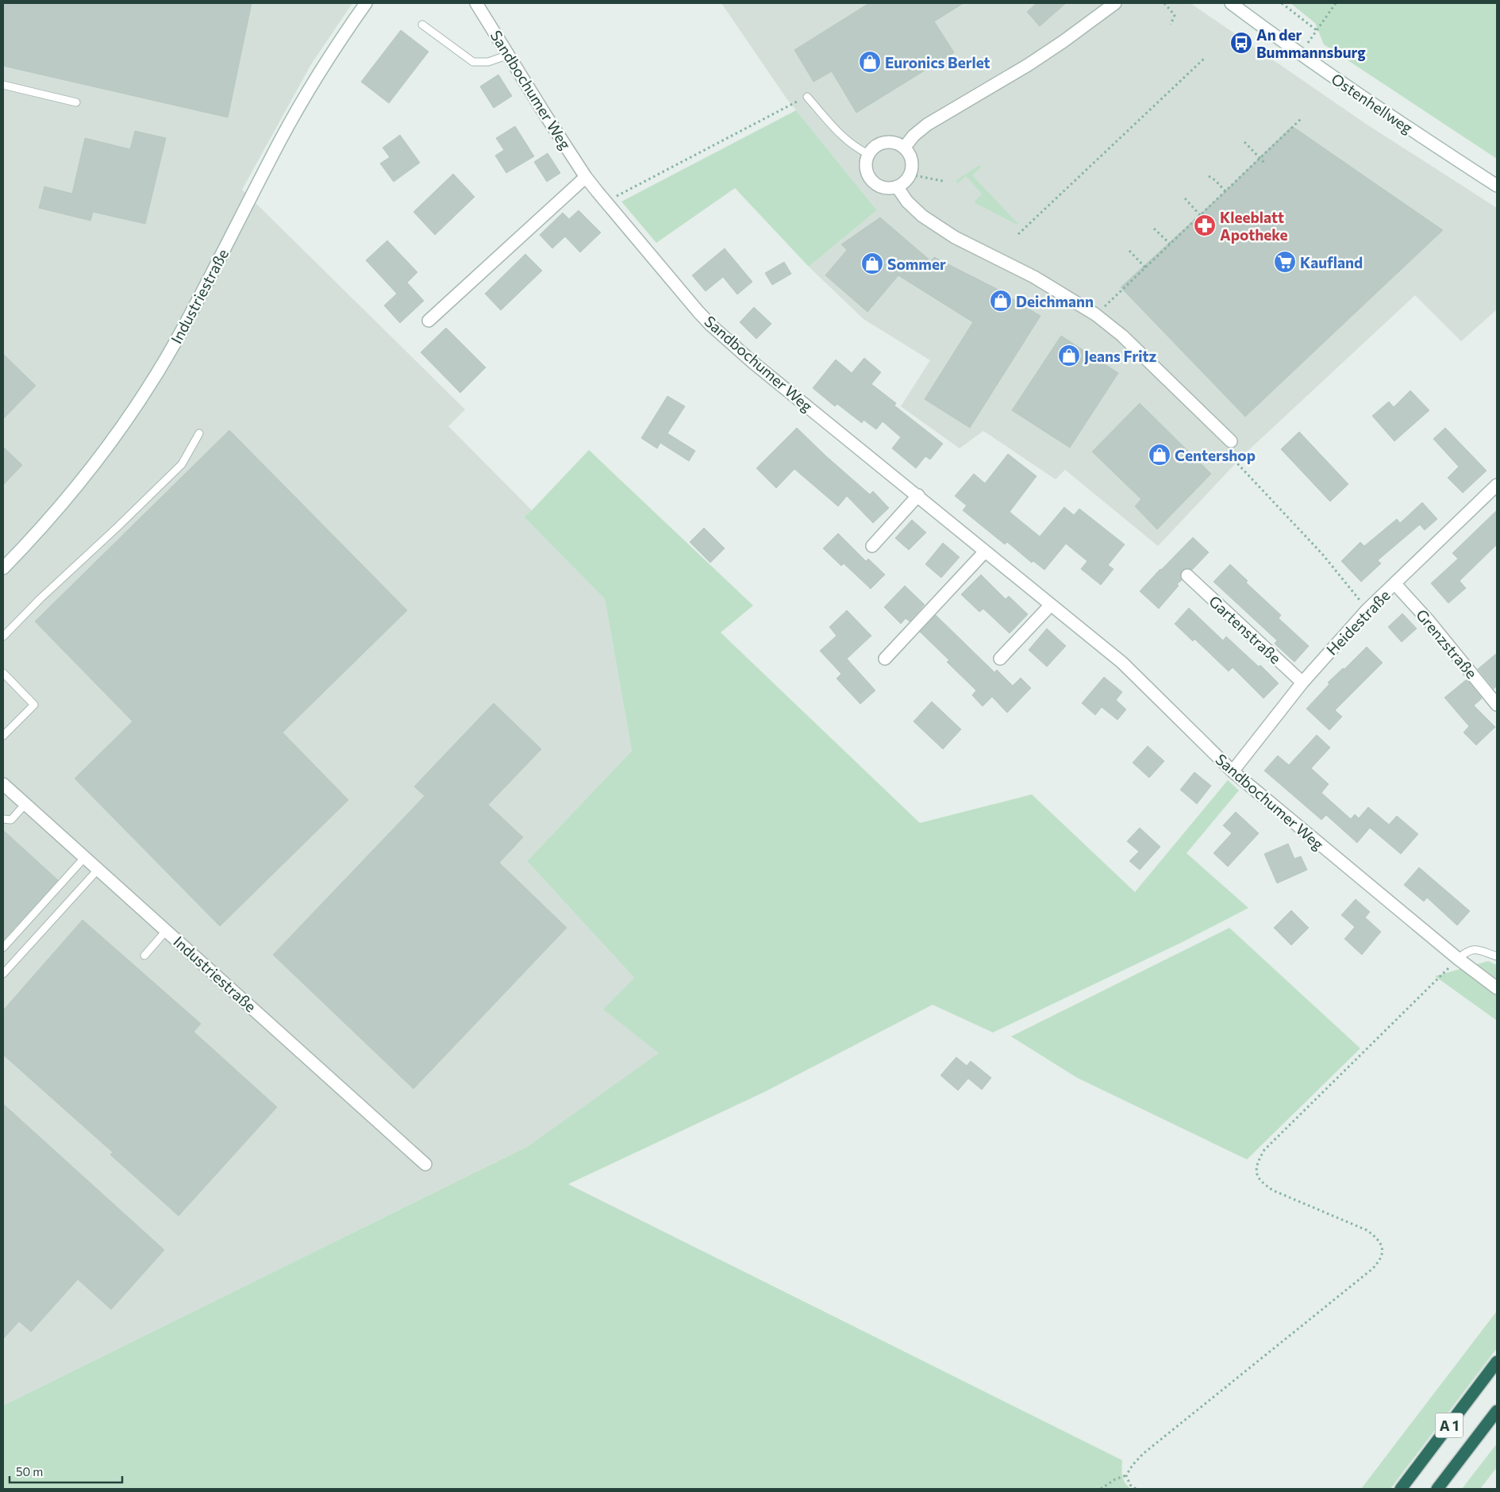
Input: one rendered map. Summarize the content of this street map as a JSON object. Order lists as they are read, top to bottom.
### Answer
{
  "streets": {
    "highway": ["A 1"],
    "street": [
      "Sandbochumer Weg",
      "Ostenhellweg",
      "Industriestraße",
      "Heidestraße",
      "Gartenstraße",
      "Grenzstraße"
    ]
  },
  "crossings": [
    ["Sandbochumer Weg", "Heidestraße"],
    ["Heidestraße", "Gartenstraße"],
    ["Heidestraße", "Grenzstraße"]
  ],
  "places": {
    "bus stop": ["An der Bummannsburg"],
    "shop": [
      "Euronics Berlet",
      "Sommer",
      "Deichmann",
      "Jeans Fritz",
      "Centershop"
    ],
    "pharmacy": ["Kleeblatt Apotheke"],
    "supermarket": ["Kaufland"]
  },
  "scale_bar": "50 m"
}
